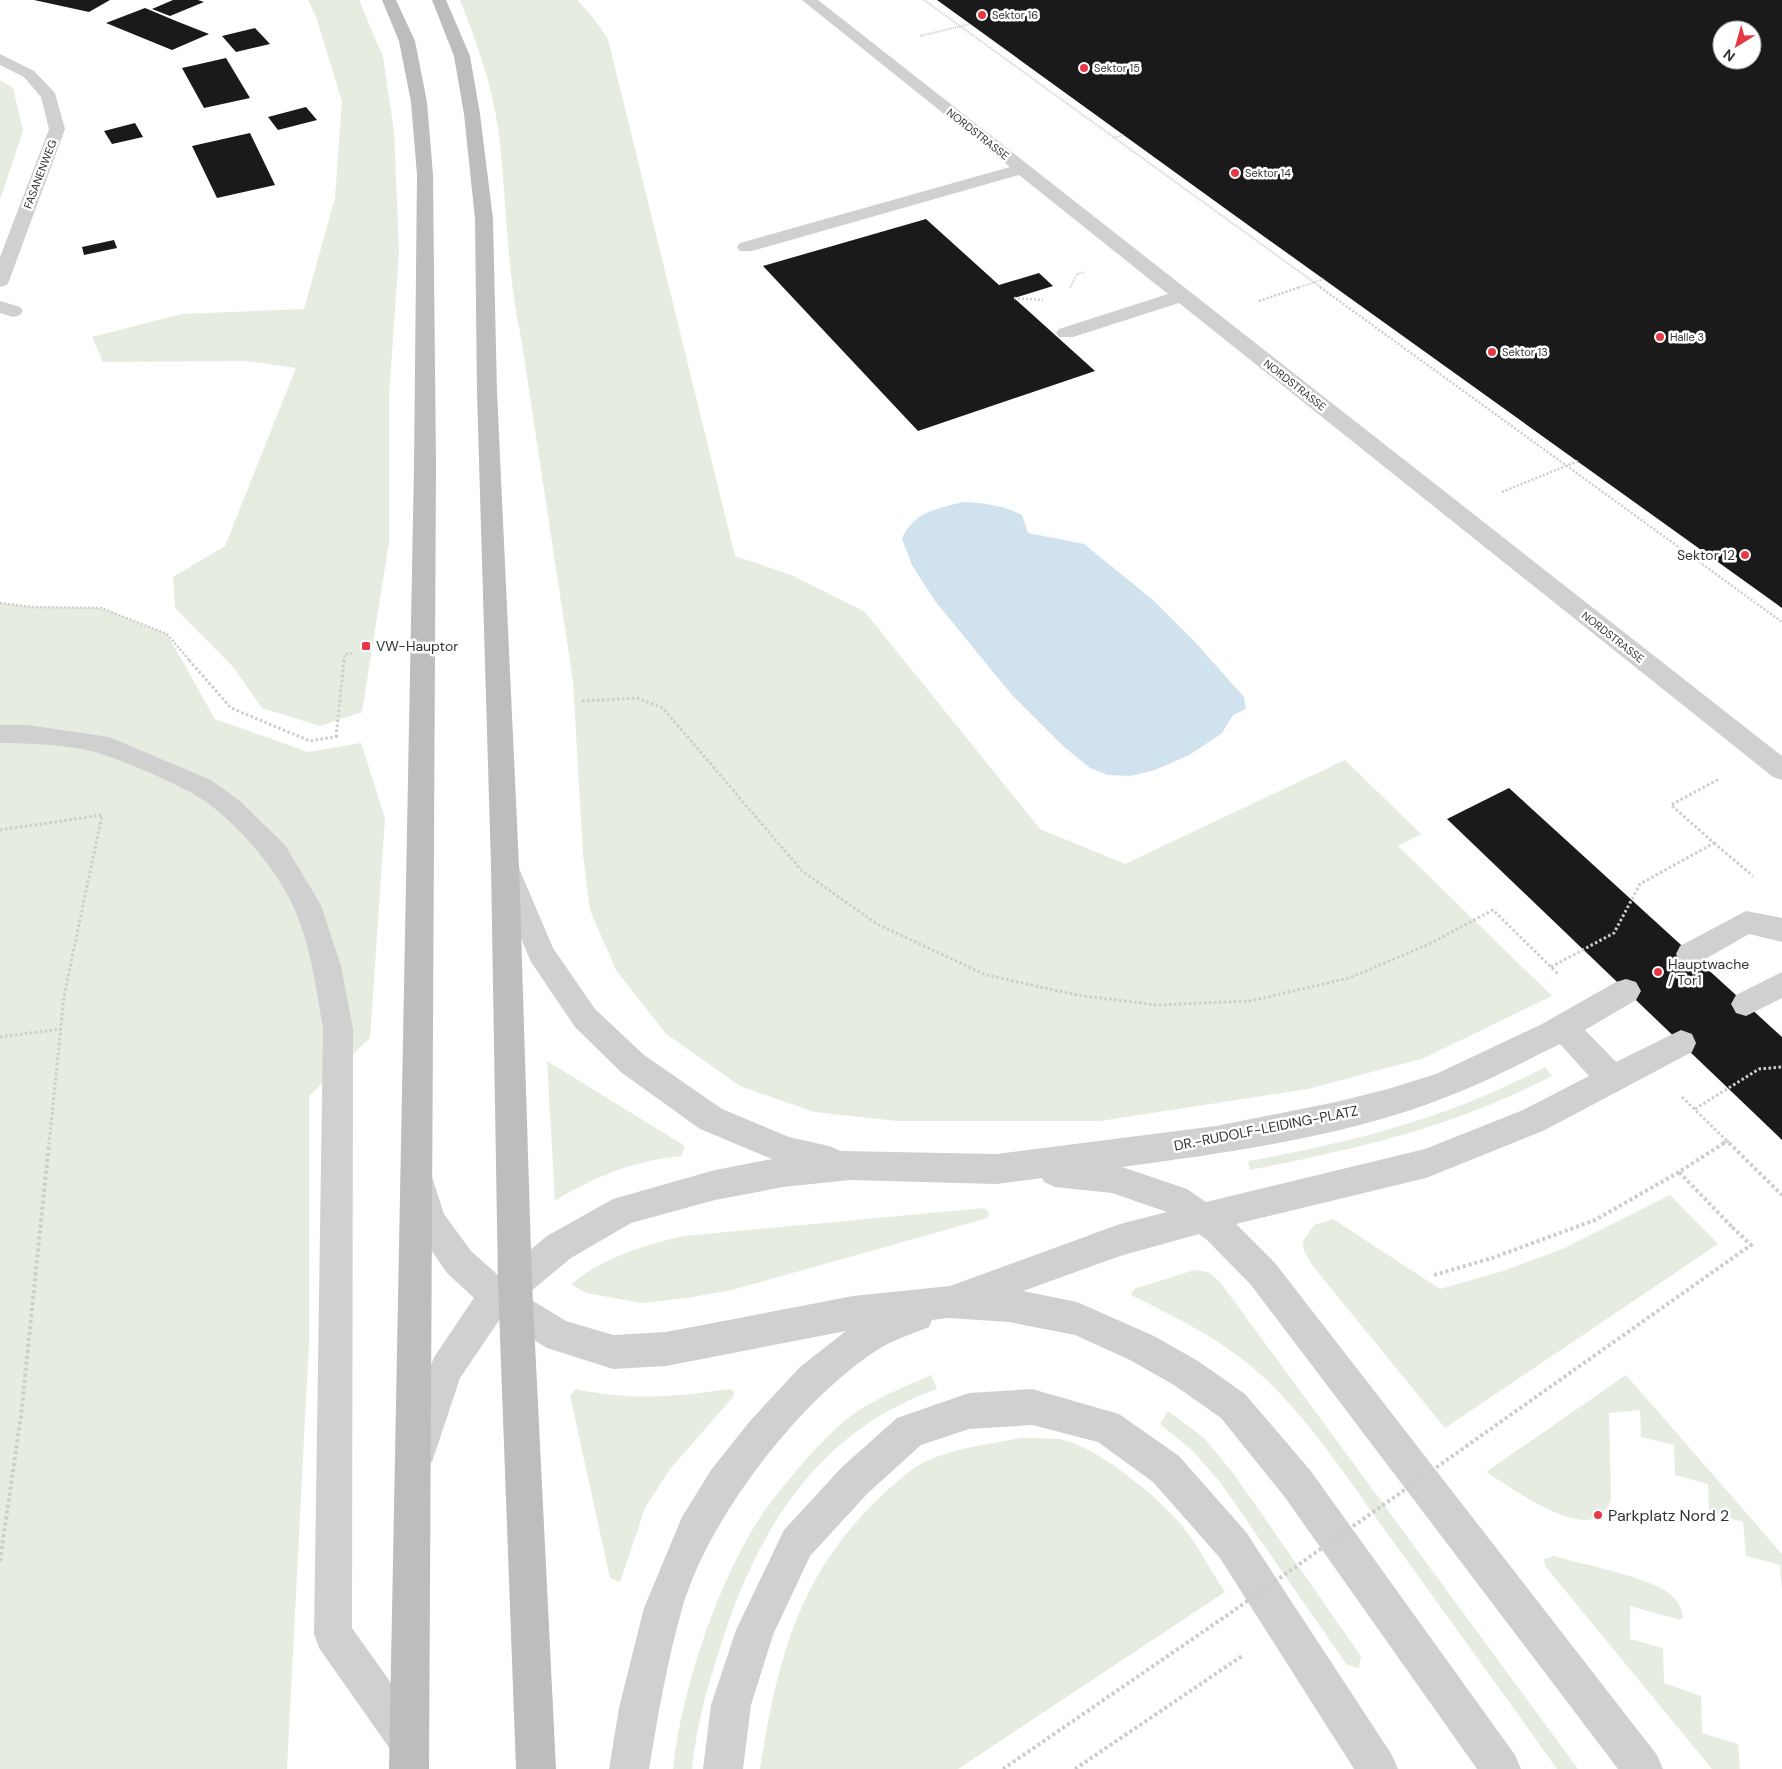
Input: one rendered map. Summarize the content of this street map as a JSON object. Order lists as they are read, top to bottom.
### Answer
{
  "streets": {
    "street": ["NORDSTRASSE", "FASANENWEG", "DR.-RUDOLF-LEIDING-PLATZ"]
  },
  "places": {
    "other": [
      "Sektor 16",
      "Sektor 15",
      "Sektor 14",
      "Halle 3",
      "Sektor 13",
      "Sektor 12",
      "Hauptwache / Tor1",
      "Parkplatz Nord 2"
    ],
    "transit": ["VW-Hauptor"]
  },
  "north": "bottom left"
}
